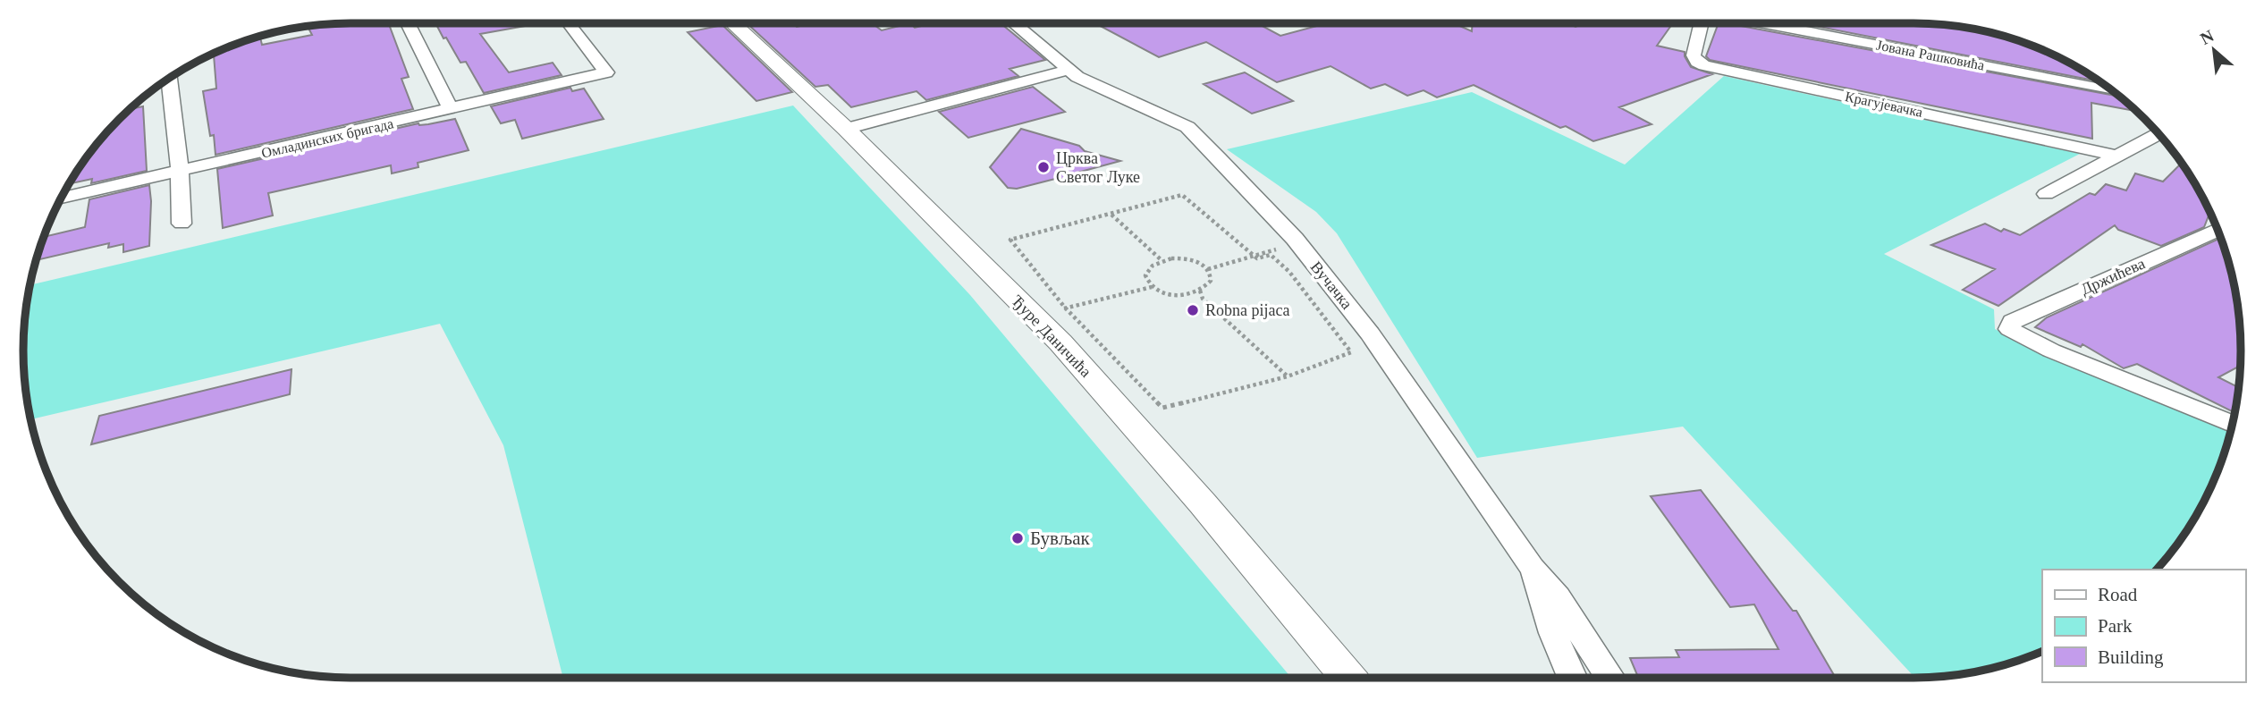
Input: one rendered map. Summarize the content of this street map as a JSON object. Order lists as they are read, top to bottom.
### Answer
{
  "streets": {
    "street": [
      "Јована Рашковића",
      "Крагујевачка",
      "Омладинских бригада",
      "Држићева",
      "Вучачка",
      "Ђуре Даничића"
    ]
  },
  "places": ["Црква Светог Луке", "Robna pijaca", "Бувљак"],
  "legend": ["Road", "Park", "Building"],
  "north": "top left"
}
